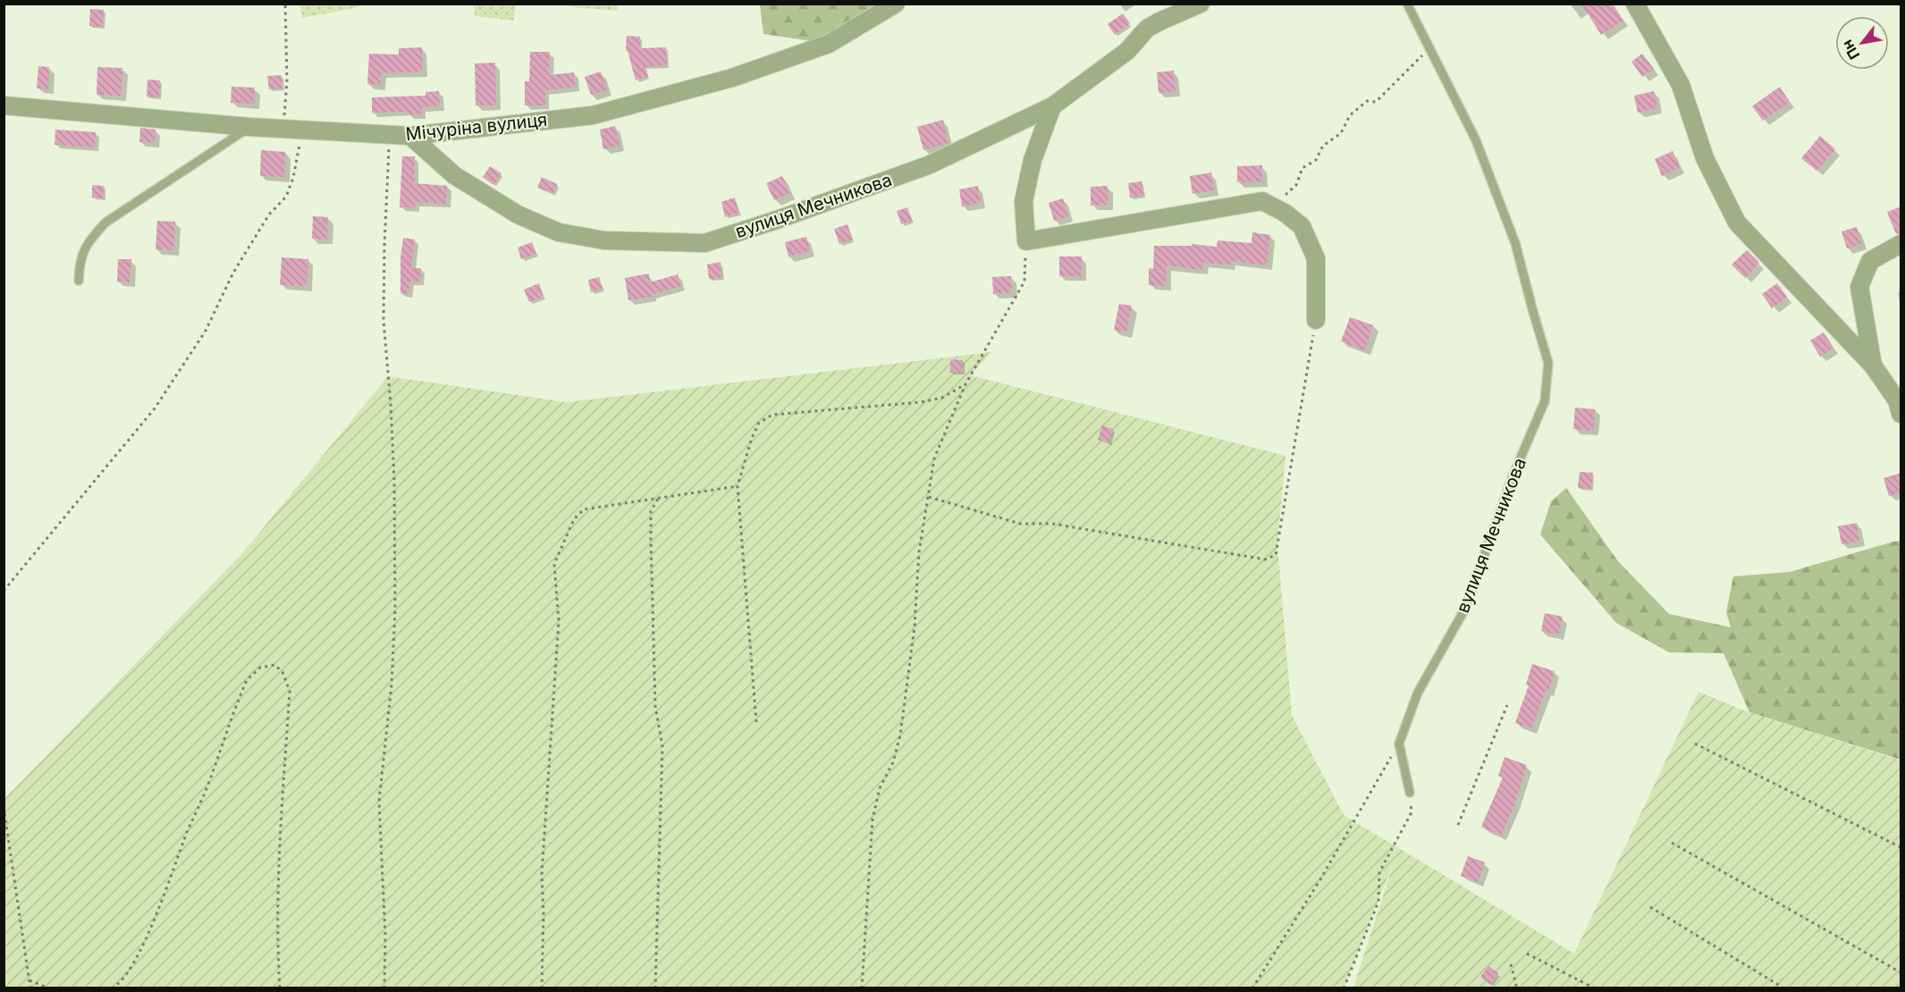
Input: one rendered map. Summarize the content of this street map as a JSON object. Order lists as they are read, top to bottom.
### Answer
{
  "streets": {
    "street": ["Мічуріна вулиця", "вулиця Мечникова"]
  },
  "crossings": [
    ["Мічуріна вулиця", "вулиця Мечникова"]
  ],
  "north": "bottom left"
}
